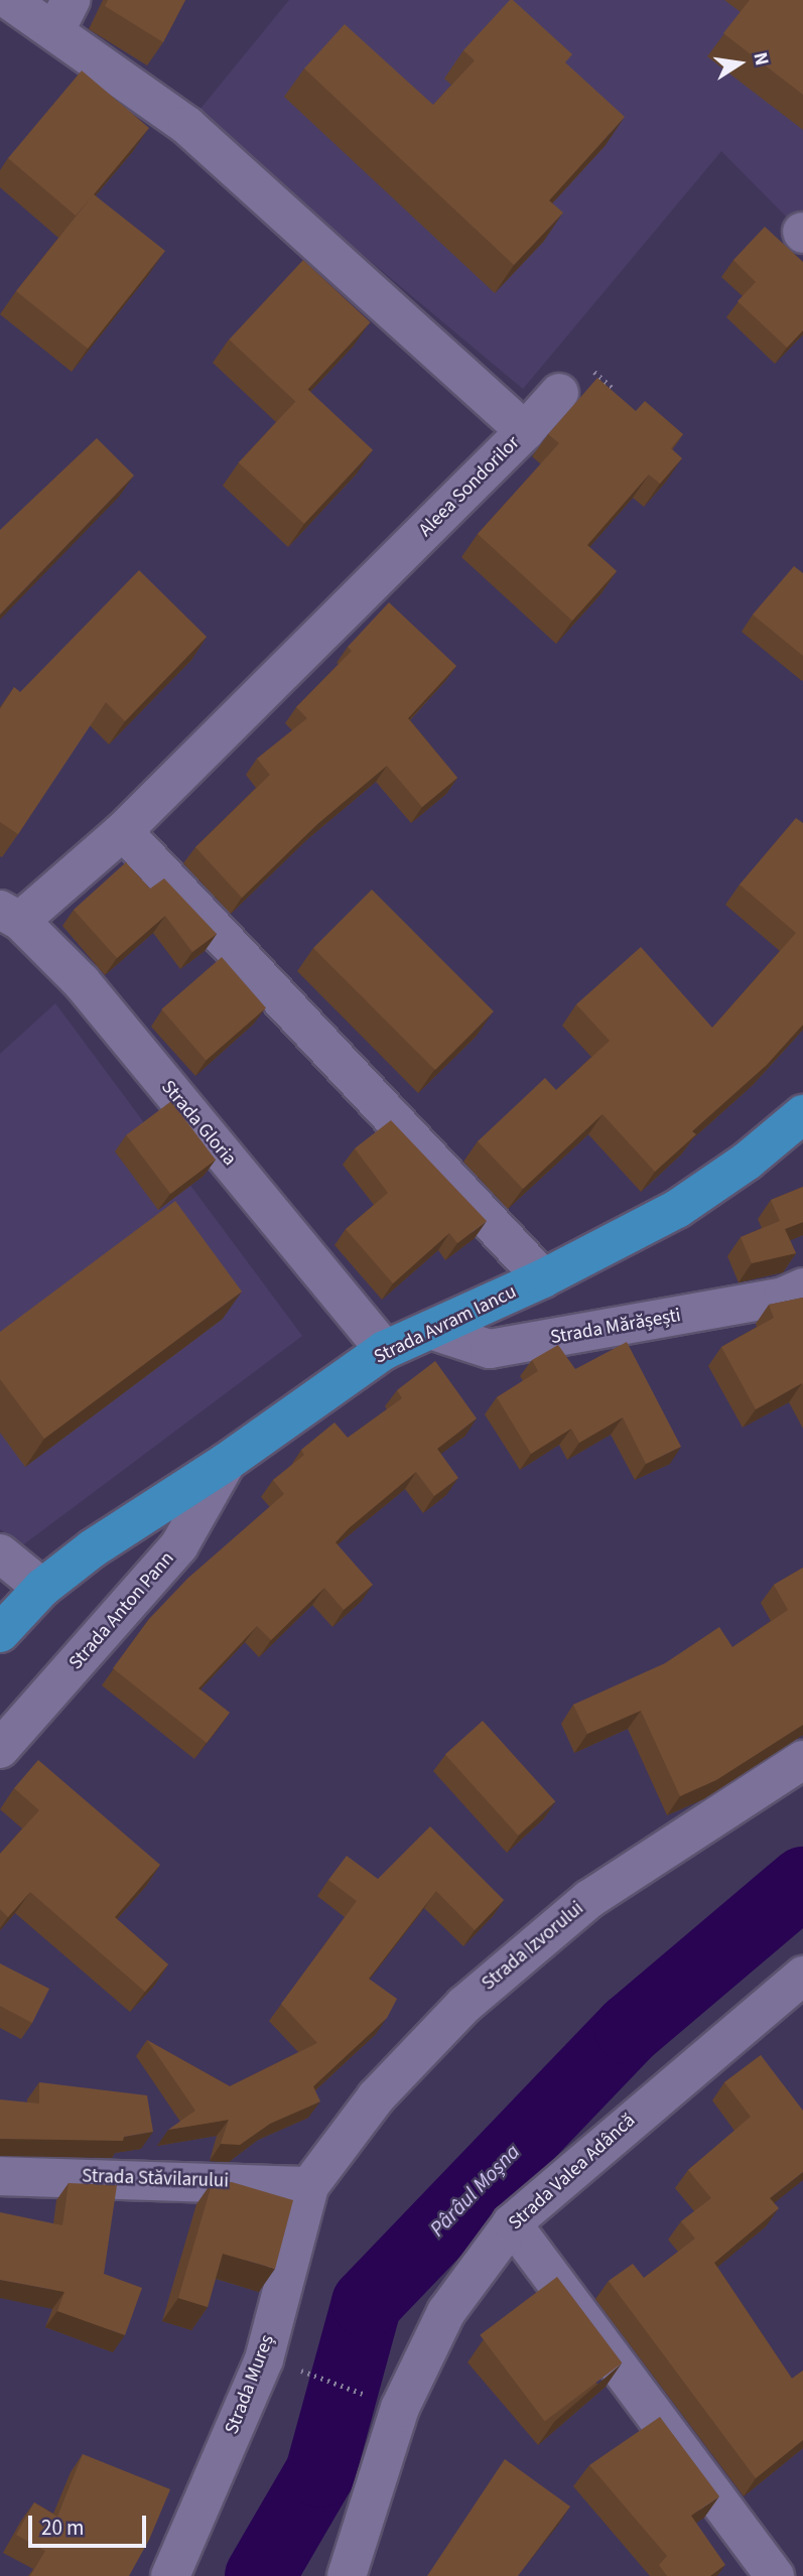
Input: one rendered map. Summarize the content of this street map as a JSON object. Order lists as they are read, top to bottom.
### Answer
{
  "streets": {
    "main road": ["Strada Avram Iancu"],
    "street": [
      "Aleea Sondorilor",
      "Strada Gloria",
      "Strada Mărășești",
      "Strada Anton Pann",
      "Strada Izvorului",
      "Strada Valea Adâncă",
      "Strada Stăvilarului",
      "Strada Mureș"
    ]
  },
  "crossings": [
    ["Aleea Sondorilor", "Strada Gloria"],
    ["Strada Gloria", "Strada Avram Iancu"],
    ["Strada Avram Iancu", "Strada Mărășești"],
    ["Strada Avram Iancu", "Strada Anton Pann"],
    ["Strada Izvorului", "Strada Stăvilarului"],
    ["Strada Izvorului", "Strada Mureș"],
    ["Strada Stăvilarului", "Strada Mureș"]
  ],
  "water": ["Pârâul Moșna"],
  "scale_bar": "20 m",
  "north": "right"
}
